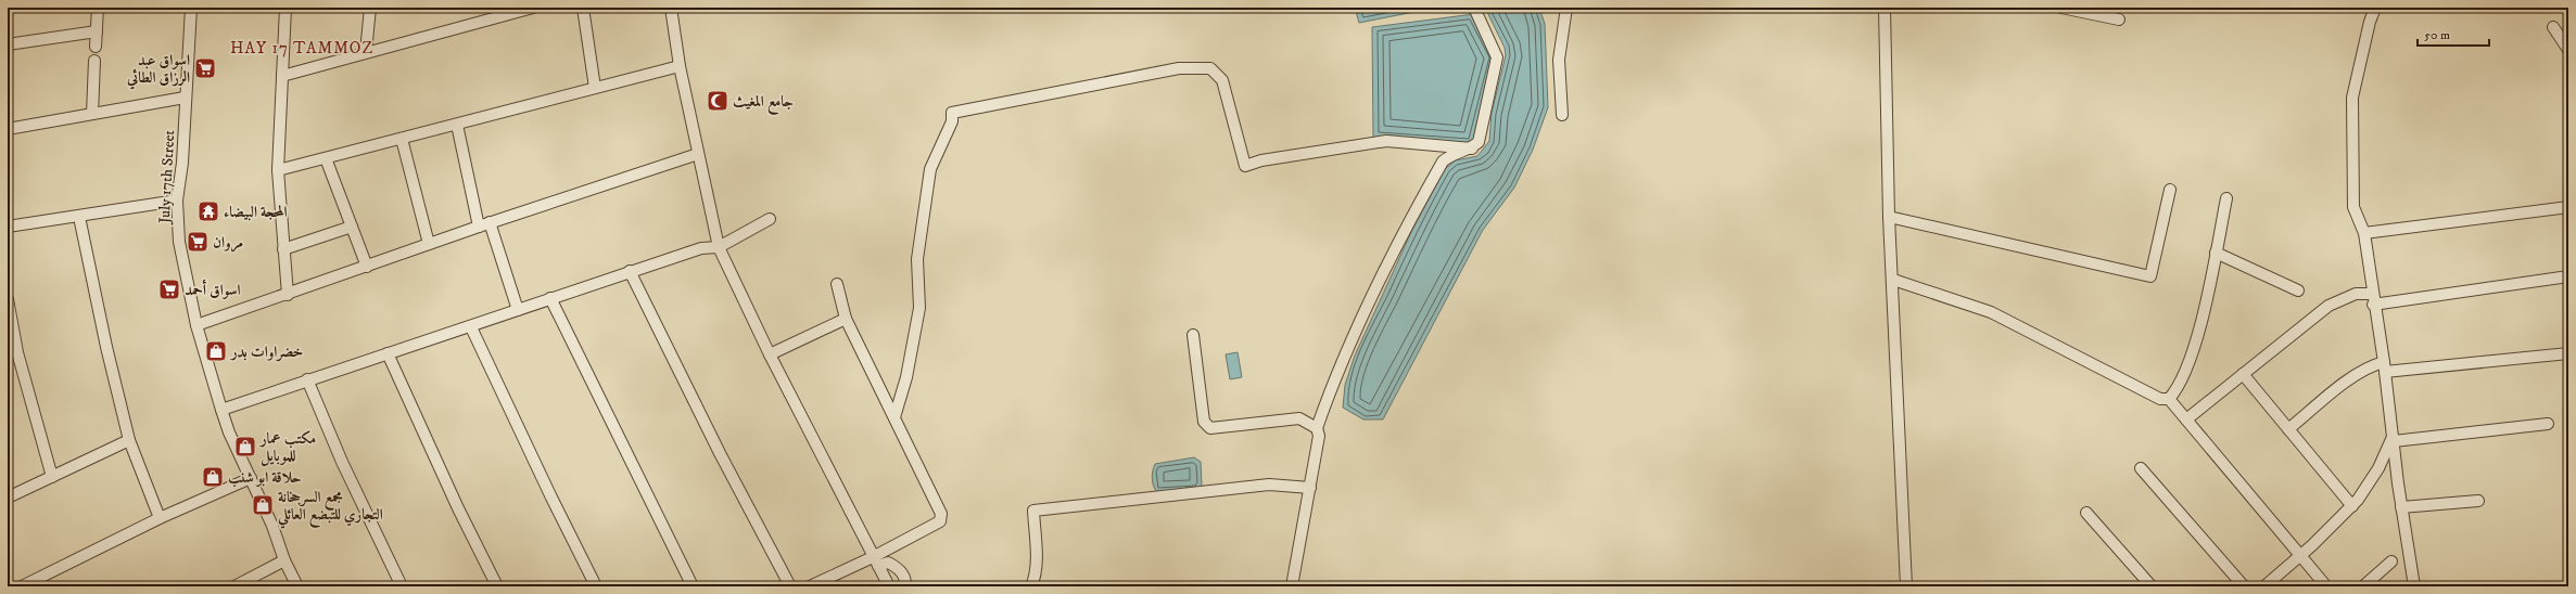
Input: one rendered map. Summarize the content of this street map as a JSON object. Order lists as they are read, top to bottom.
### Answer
{
  "streets": {
    "street": ["July 17th Street"]
  },
  "districts": ["HAY 17 TAMMOZ"],
  "places": {
    "supermarket": ["اسواق عبد الرزاق الطائي", "مروان", "اسواق أحمد"],
    "mosque": ["جامع المغيث"],
    "temple": ["المحجة البيضاء"],
    "shop": [
      "خضراوات بدر",
      "مكتب عمار للموبايل",
      "حلاقة ابو شنب",
      "مجمع السرجخانة التجاري للتبضع العائلي"
    ]
  },
  "scale_bar": "50 m"
}
